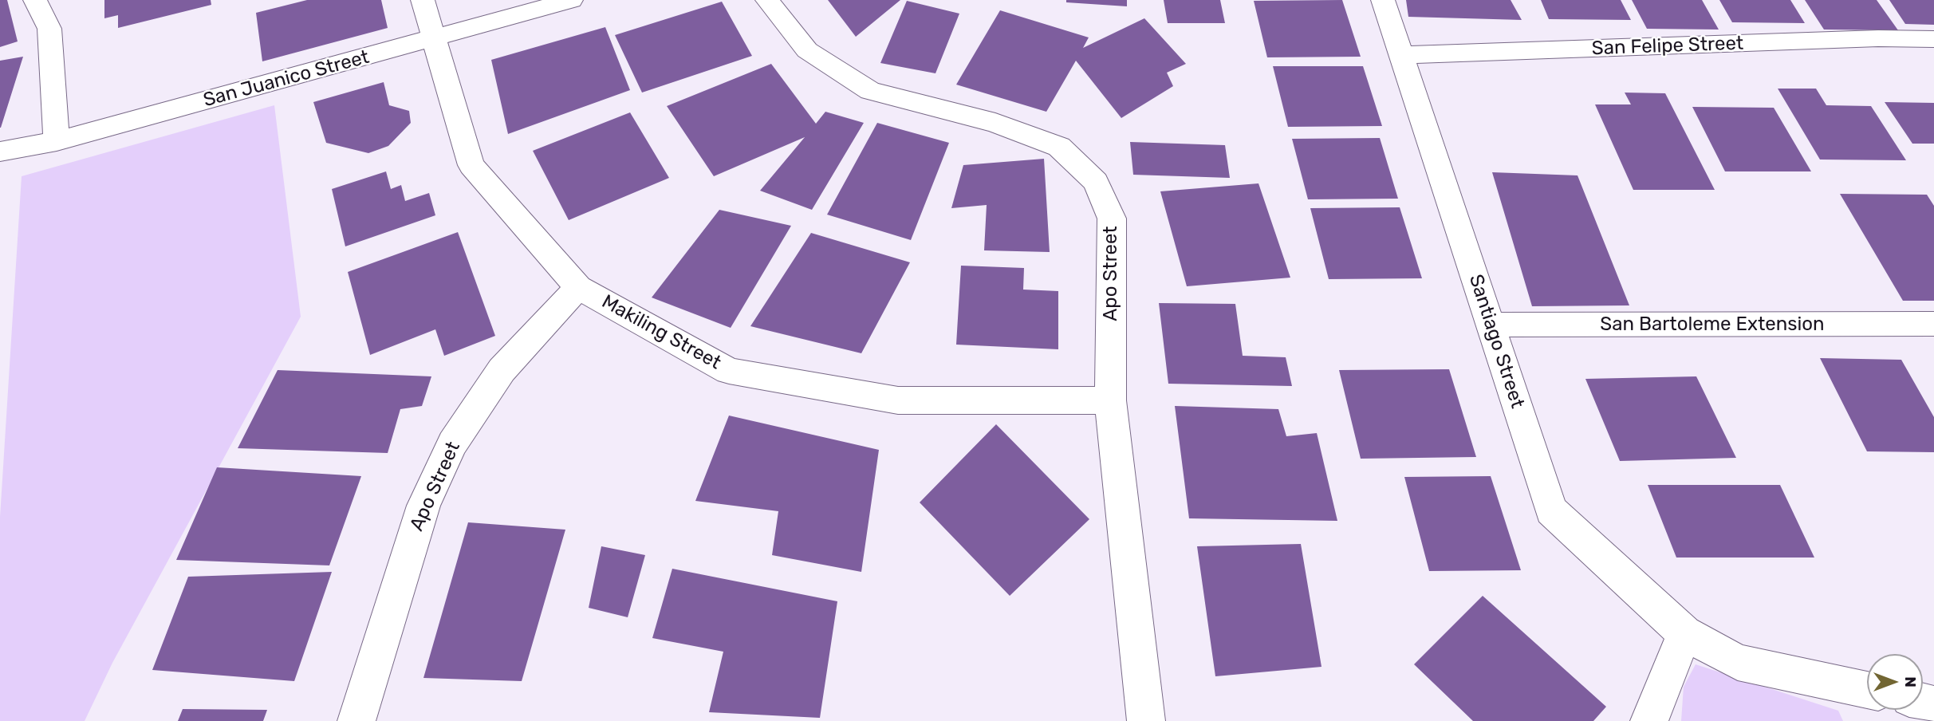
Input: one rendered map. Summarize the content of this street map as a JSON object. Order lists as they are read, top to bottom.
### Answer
{
  "streets": {
    "street": [
      "San Felipe Street",
      "San Juanico Street",
      "Apo Street",
      "San Bartoleme Extension",
      "Makiling Street",
      "Santiago Street"
    ]
  },
  "crossings": [
    ["San Felipe Street", "Santiago Street"],
    ["San Juanico Street", "Makiling Street"],
    ["Apo Street", "Makiling Street"],
    ["San Bartoleme Extension", "Santiago Street"]
  ],
  "north": "right"
}
